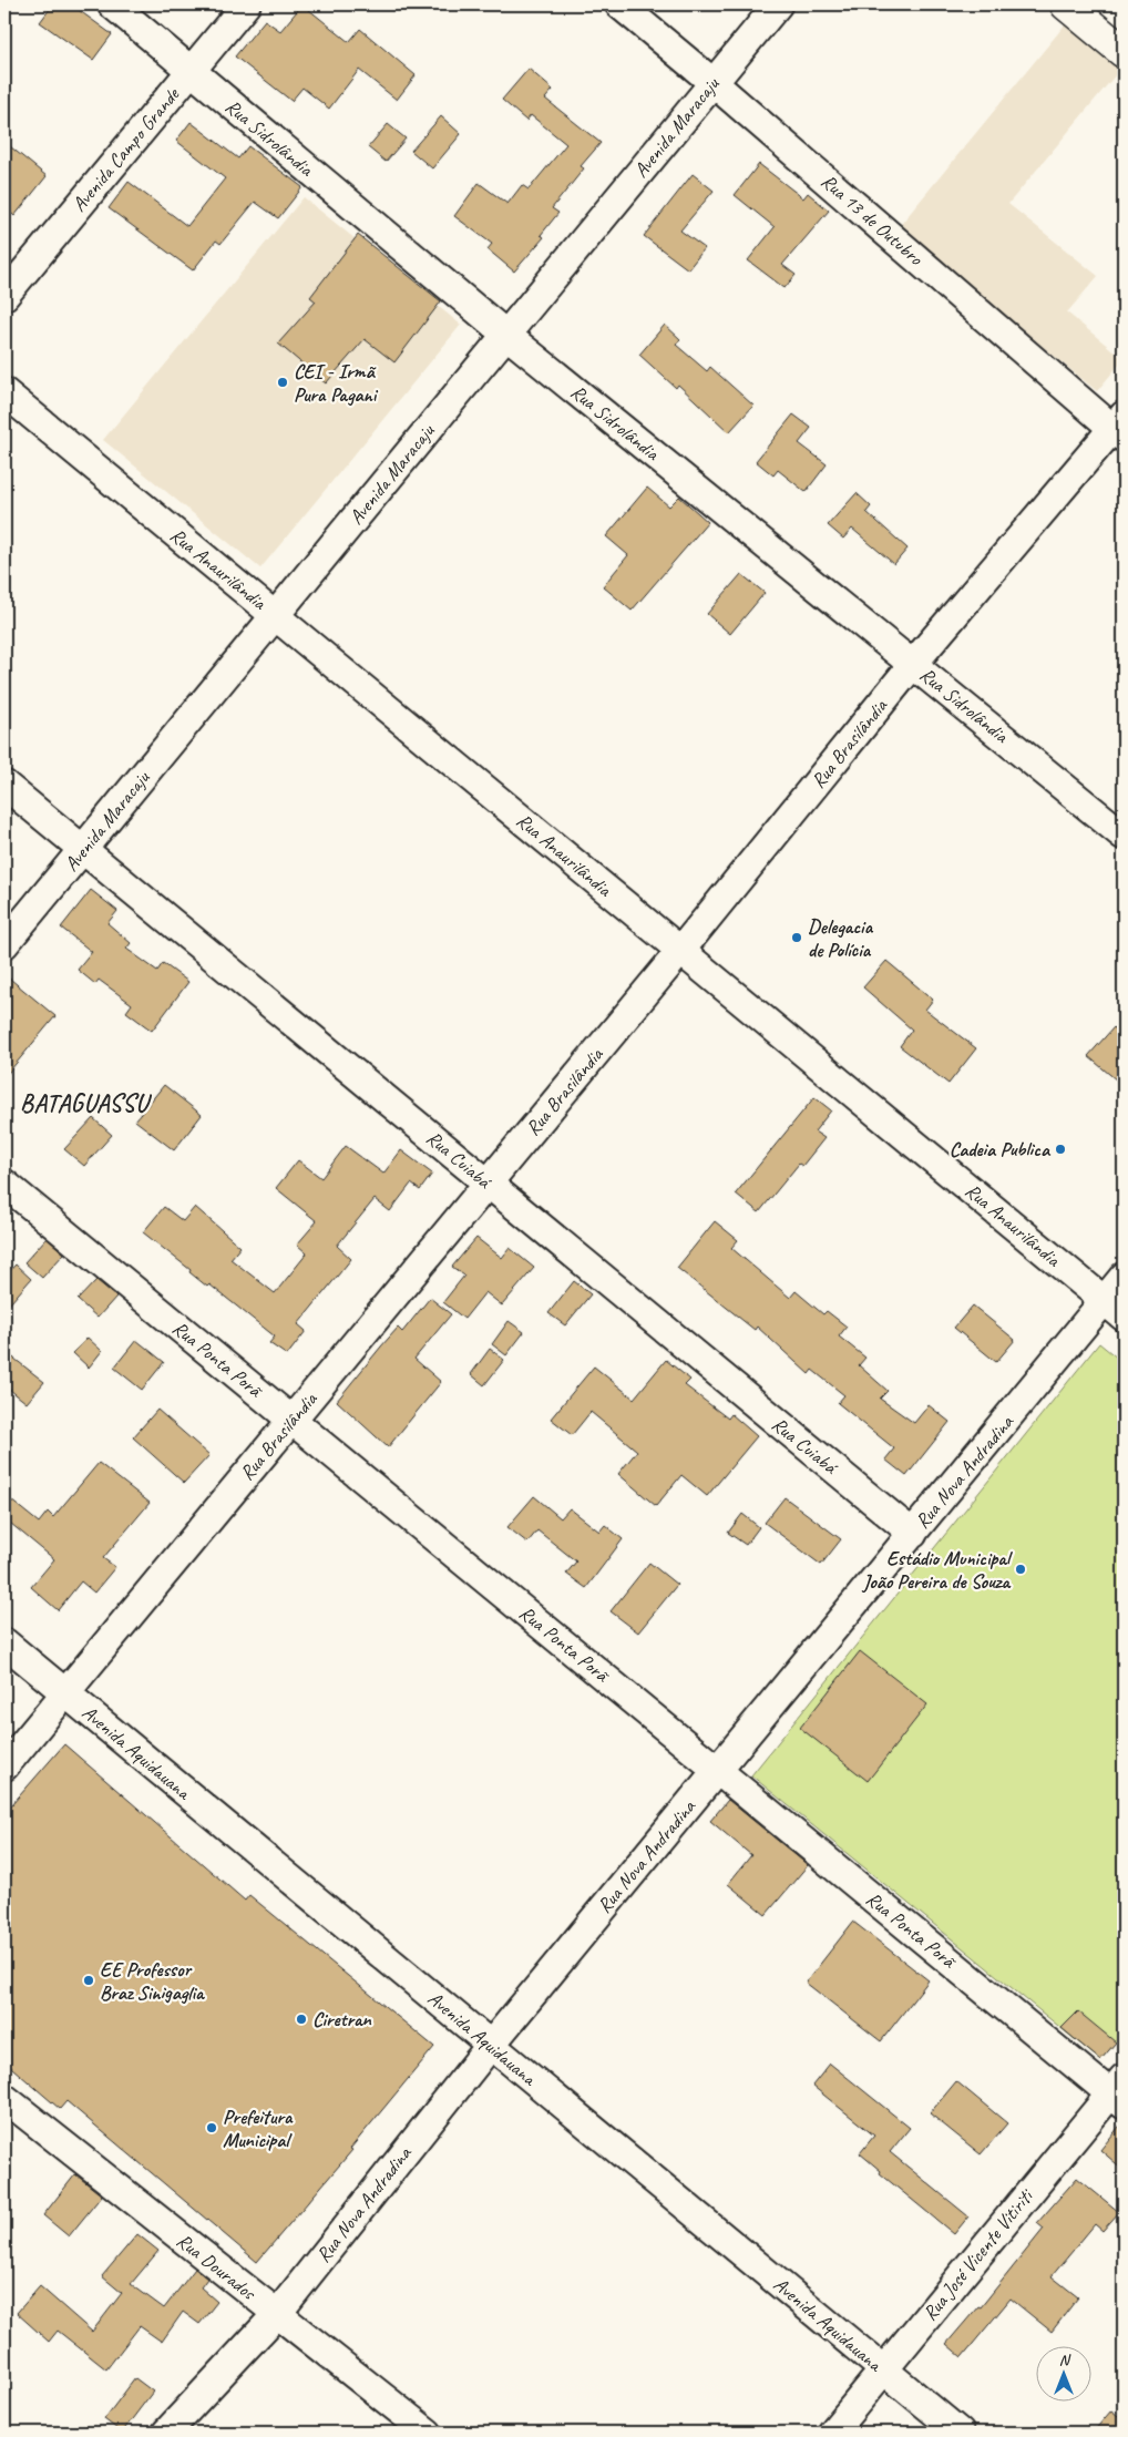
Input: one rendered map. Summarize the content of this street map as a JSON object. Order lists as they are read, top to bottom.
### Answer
{
  "streets": {
    "street": [
      "Avenida Maracaju",
      "Rua Sidrolândia",
      "Avenida Campo Grande",
      "Rua 13 de Outubro",
      "Rua Anaurilândia",
      "Rua Brasilândia",
      "Rua Cuiabá",
      "Rua Ponta Porã",
      "Rua Nova Andradina",
      "Avenida Aquidauana",
      "Rua José Vicente Vitiriti",
      "Rua Dourados"
    ]
  },
  "crossings": [
    ["Avenida Maracaju", "Rua Sidrolândia"],
    ["Avenida Maracaju", "Rua 13 de Outubro"],
    ["Avenida Maracaju", "Rua Anaurilândia"],
    ["Avenida Maracaju", "Rua Cuiabá"],
    ["Rua Sidrolândia", "Avenida Campo Grande"],
    ["Rua Sidrolândia", "Rua Brasilândia"],
    ["Rua 13 de Outubro", "Rua Brasilândia"],
    ["Rua Anaurilândia", "Rua Brasilândia"],
    ["Rua Anaurilândia", "Rua Nova Andradina"],
    ["Rua Brasilândia", "Rua Cuiabá"],
    ["Rua Brasilândia", "Rua Ponta Porã"],
    ["Rua Brasilândia", "Avenida Aquidauana"],
    ["Rua Cuiabá", "Rua Nova Andradina"],
    ["Rua Ponta Porã", "Rua Nova Andradina"],
    ["Rua Ponta Porã", "Rua José Vicente Vitiriti"],
    ["Rua Nova Andradina", "Avenida Aquidauana"],
    ["Rua Nova Andradina", "Rua Dourados"],
    ["Avenida Aquidauana", "Rua José Vicente Vitiriti"]
  ],
  "districts": ["BATAGUASSU"],
  "places": [
    "CEI - Irmã Pura Pagani",
    "Delegacia de Polícia",
    "Cadeia Publica",
    "Estádio Municipal João Pereira de Souza",
    "EE Professor Braz Sinigaglia",
    "Ciretran",
    "Prefeitura Municipal"
  ],
  "north": "top"
}
